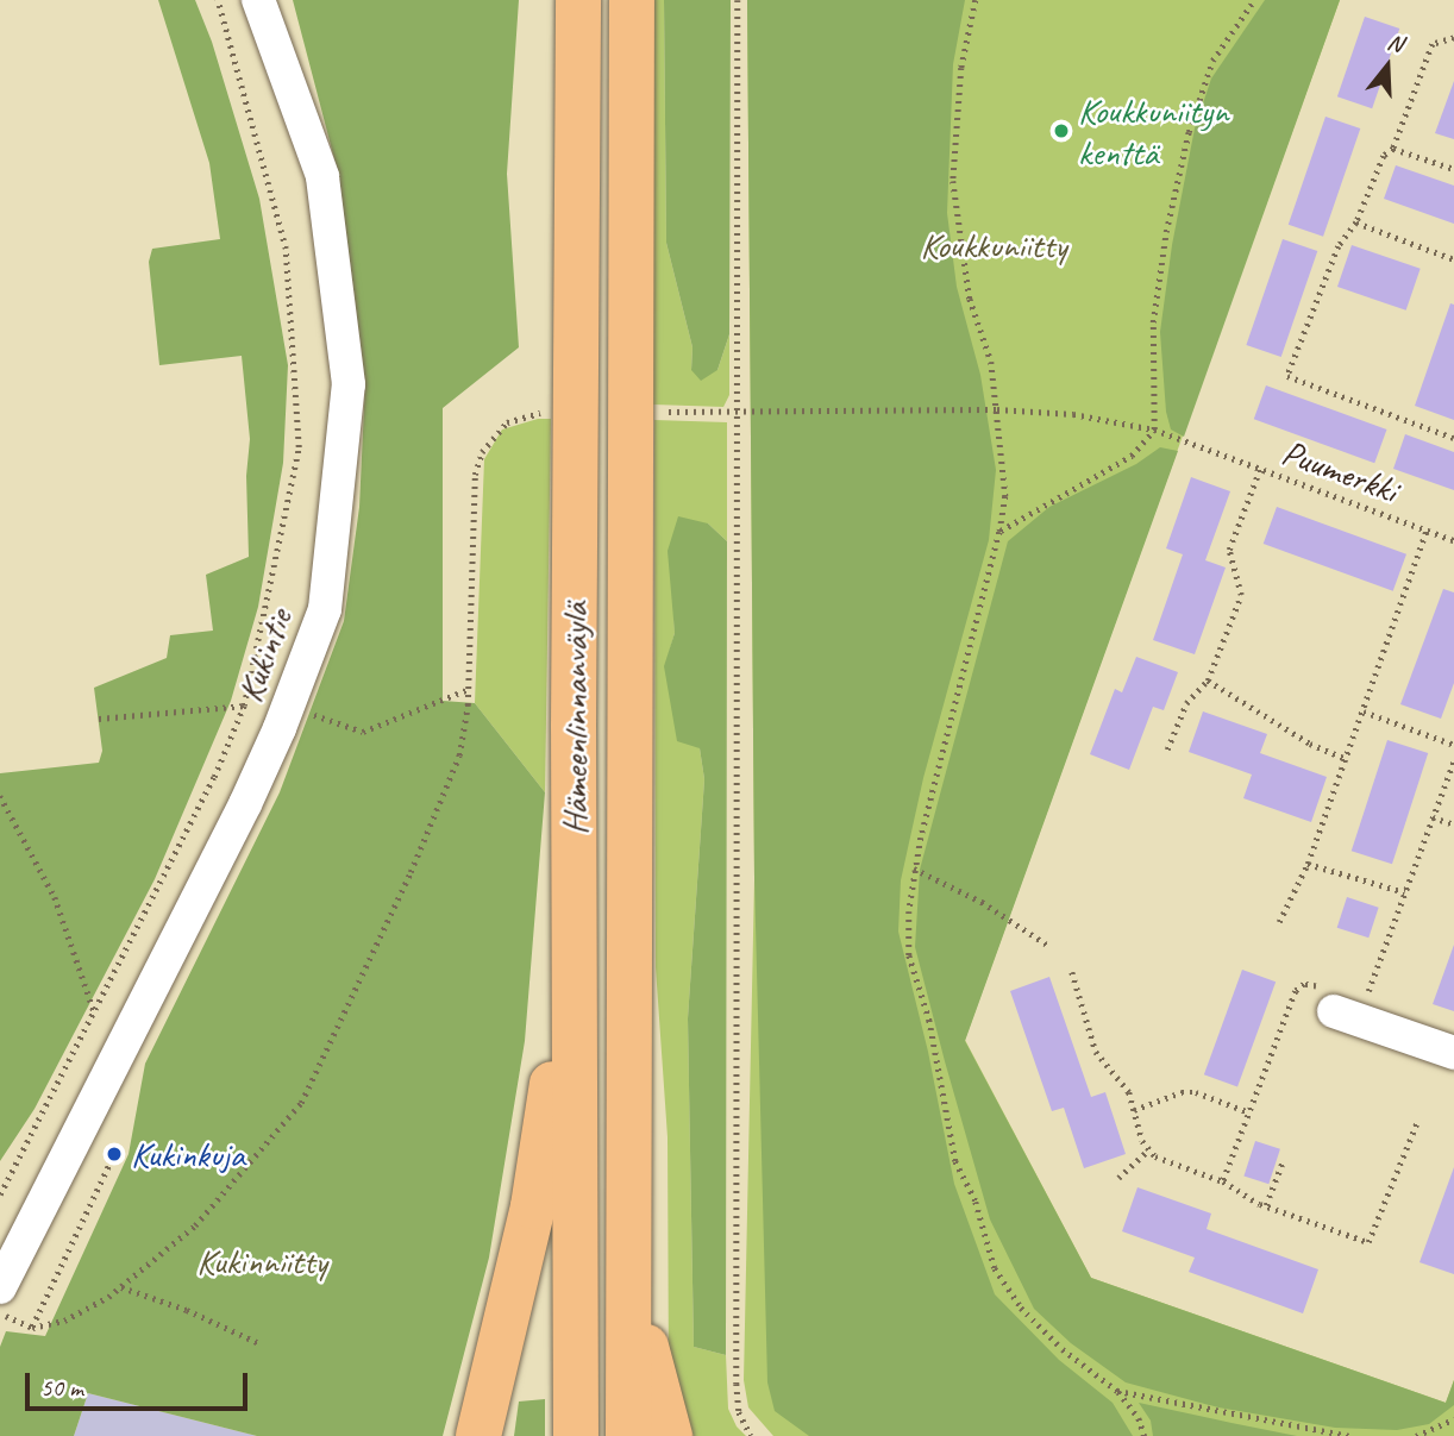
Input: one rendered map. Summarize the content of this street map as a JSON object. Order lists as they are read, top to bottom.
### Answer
{
  "streets": {
    "highway": ["Hämeenlinnanväylä"],
    "street": ["Kukintie"],
    "path": ["Puumerkki"]
  },
  "parks": ["Koukkuniitty", "Kukinniitty"],
  "places": ["Koukkuniityn kenttä", "Kukinkuja"],
  "scale_bar": "50 m",
  "north": "top"
}
